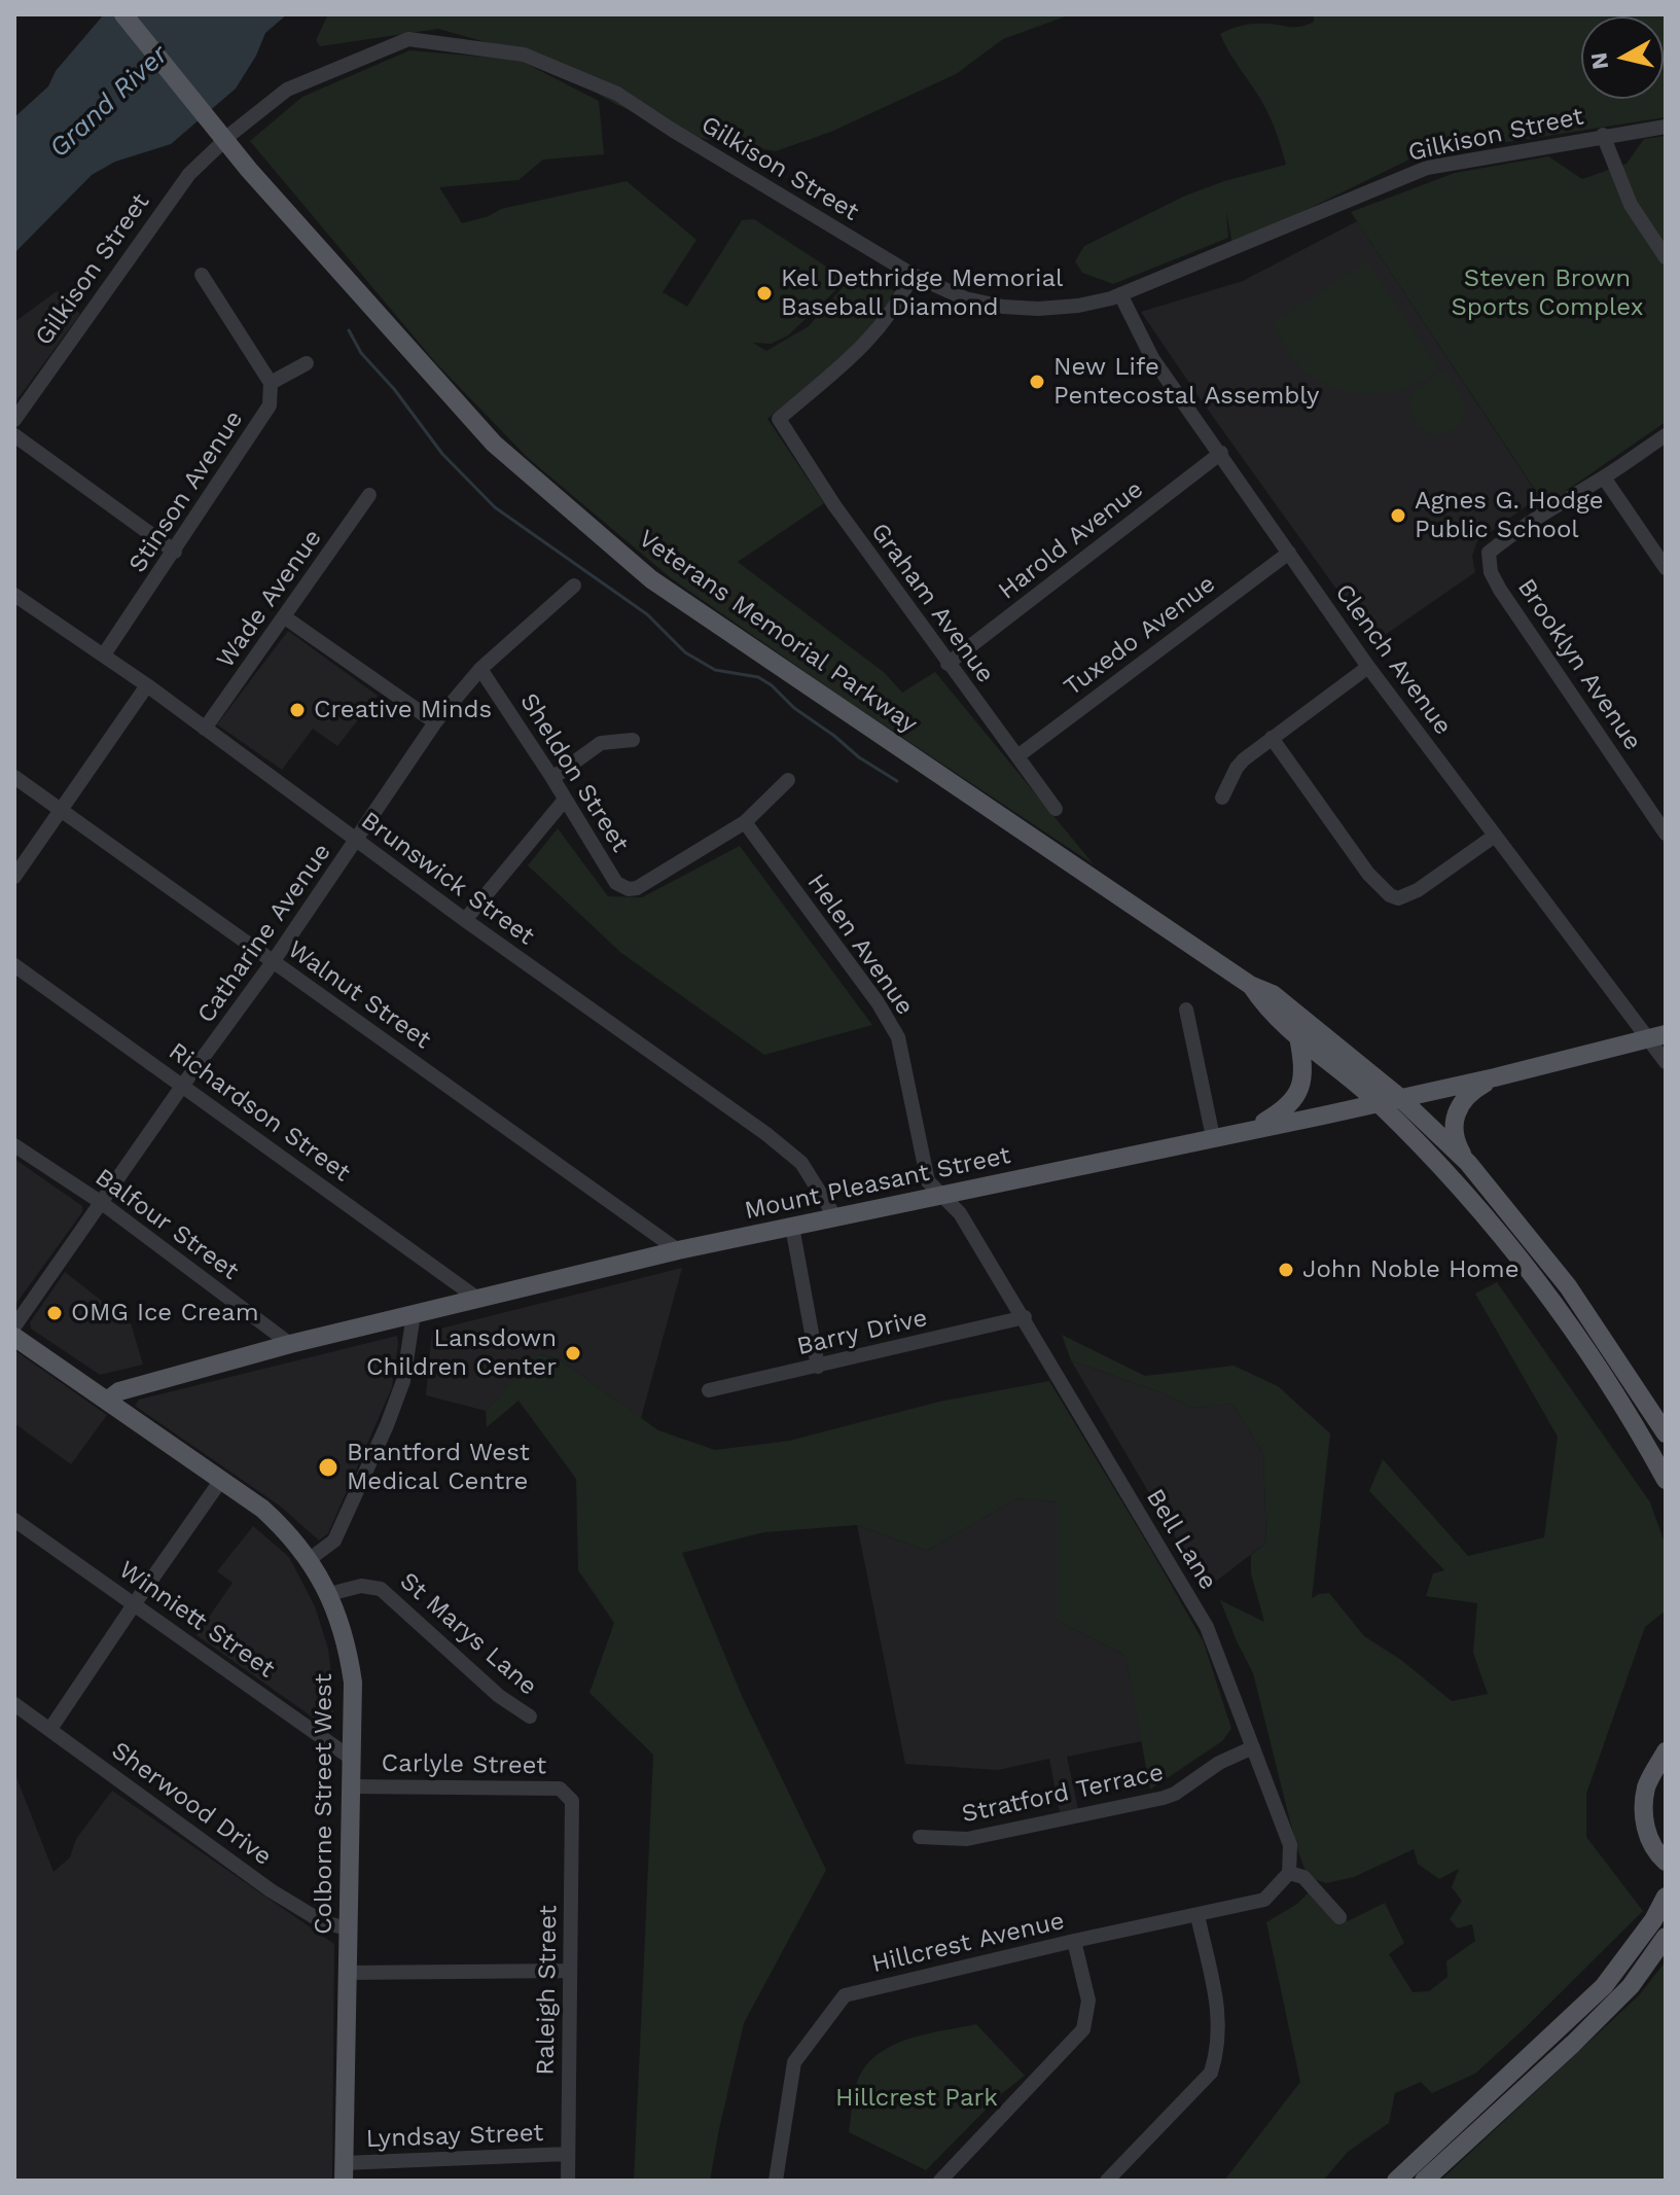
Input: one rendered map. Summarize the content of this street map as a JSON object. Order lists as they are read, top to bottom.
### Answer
{
  "streets": {
    "main road": ["Veterans Memorial Parkway", "Mount Pleasant Street", "Colborne Street West"],
    "street": [
      "Gilkison Street",
      "Stinson Avenue",
      "Harold Avenue",
      "Wade Avenue",
      "Graham Avenue",
      "Tuxedo Avenue",
      "Clench Avenue",
      "Brooklyn Avenue",
      "Sheldon Street",
      "Brunswick Street",
      "Catharine Avenue",
      "Helen Avenue",
      "Walnut Street",
      "Richardson Street",
      "Balfour Street",
      "Barry Drive",
      "Bell Lane",
      "Winniett Street",
      "St Marys Lane",
      "Carlyle Street",
      "Stratford Terrace",
      "Sherwood Drive",
      "Hillcrest Avenue",
      "Raleigh Street",
      "Lyndsay Street"
    ]
  },
  "crossings": [
    ["Gilkison Street", "Graham Avenue"],
    ["Gilkison Street", "Clench Avenue"],
    ["Stinson Avenue", "Brunswick Street"],
    ["Harold Avenue", "Graham Avenue"],
    ["Harold Avenue", "Clench Avenue"],
    ["Wade Avenue", "Brunswick Street"],
    ["Graham Avenue", "Tuxedo Avenue"],
    ["Veterans Memorial Parkway", "Mount Pleasant Street"],
    ["Tuxedo Avenue", "Clench Avenue"],
    ["Clench Avenue", "Mount Pleasant Street"],
    ["Sheldon Street", "Catharine Avenue"],
    ["Sheldon Street", "Helen Avenue"],
    ["Brunswick Street", "Catharine Avenue"],
    ["Brunswick Street", "Mount Pleasant Street"],
    ["Catharine Avenue", "Walnut Street"],
    ["Catharine Avenue", "Richardson Street"],
    ["Catharine Avenue", "Balfour Street"],
    ["Helen Avenue", "Mount Pleasant Street"],
    ["Helen Avenue", "Bell Lane"],
    ["Walnut Street", "Mount Pleasant Street"],
    ["Richardson Street", "Mount Pleasant Street"],
    ["Mount Pleasant Street", "Balfour Street"],
    ["Mount Pleasant Street", "Bell Lane"],
    ["Mount Pleasant Street", "Colborne Street West"],
    ["Barry Drive", "Bell Lane"],
    ["Bell Lane", "Stratford Terrace"],
    ["Bell Lane", "Hillcrest Avenue"],
    ["Winniett Street", "Colborne Street West"],
    ["St Marys Lane", "Colborne Street West"],
    ["Carlyle Street", "Colborne Street West"],
    ["Carlyle Street", "Raleigh Street"],
    ["Sherwood Drive", "Colborne Street West"],
    ["Colborne Street West", "Lyndsay Street"],
    ["Raleigh Street", "Lyndsay Street"]
  ],
  "water": ["Grand River"],
  "parks": ["Steven Brown Sports Complex", "Hillcrest Park"],
  "places": [
    "Kel Dethridge Memorial Baseball Diamond",
    "New Life Pentecostal Assembly",
    "Agnes G. Hodge Public School",
    "Creative Minds",
    "John Noble Home",
    "OMG Ice Cream",
    "Lansdown Children Center",
    "Brantford West Medical Centre"
  ],
  "north": "left"
}
